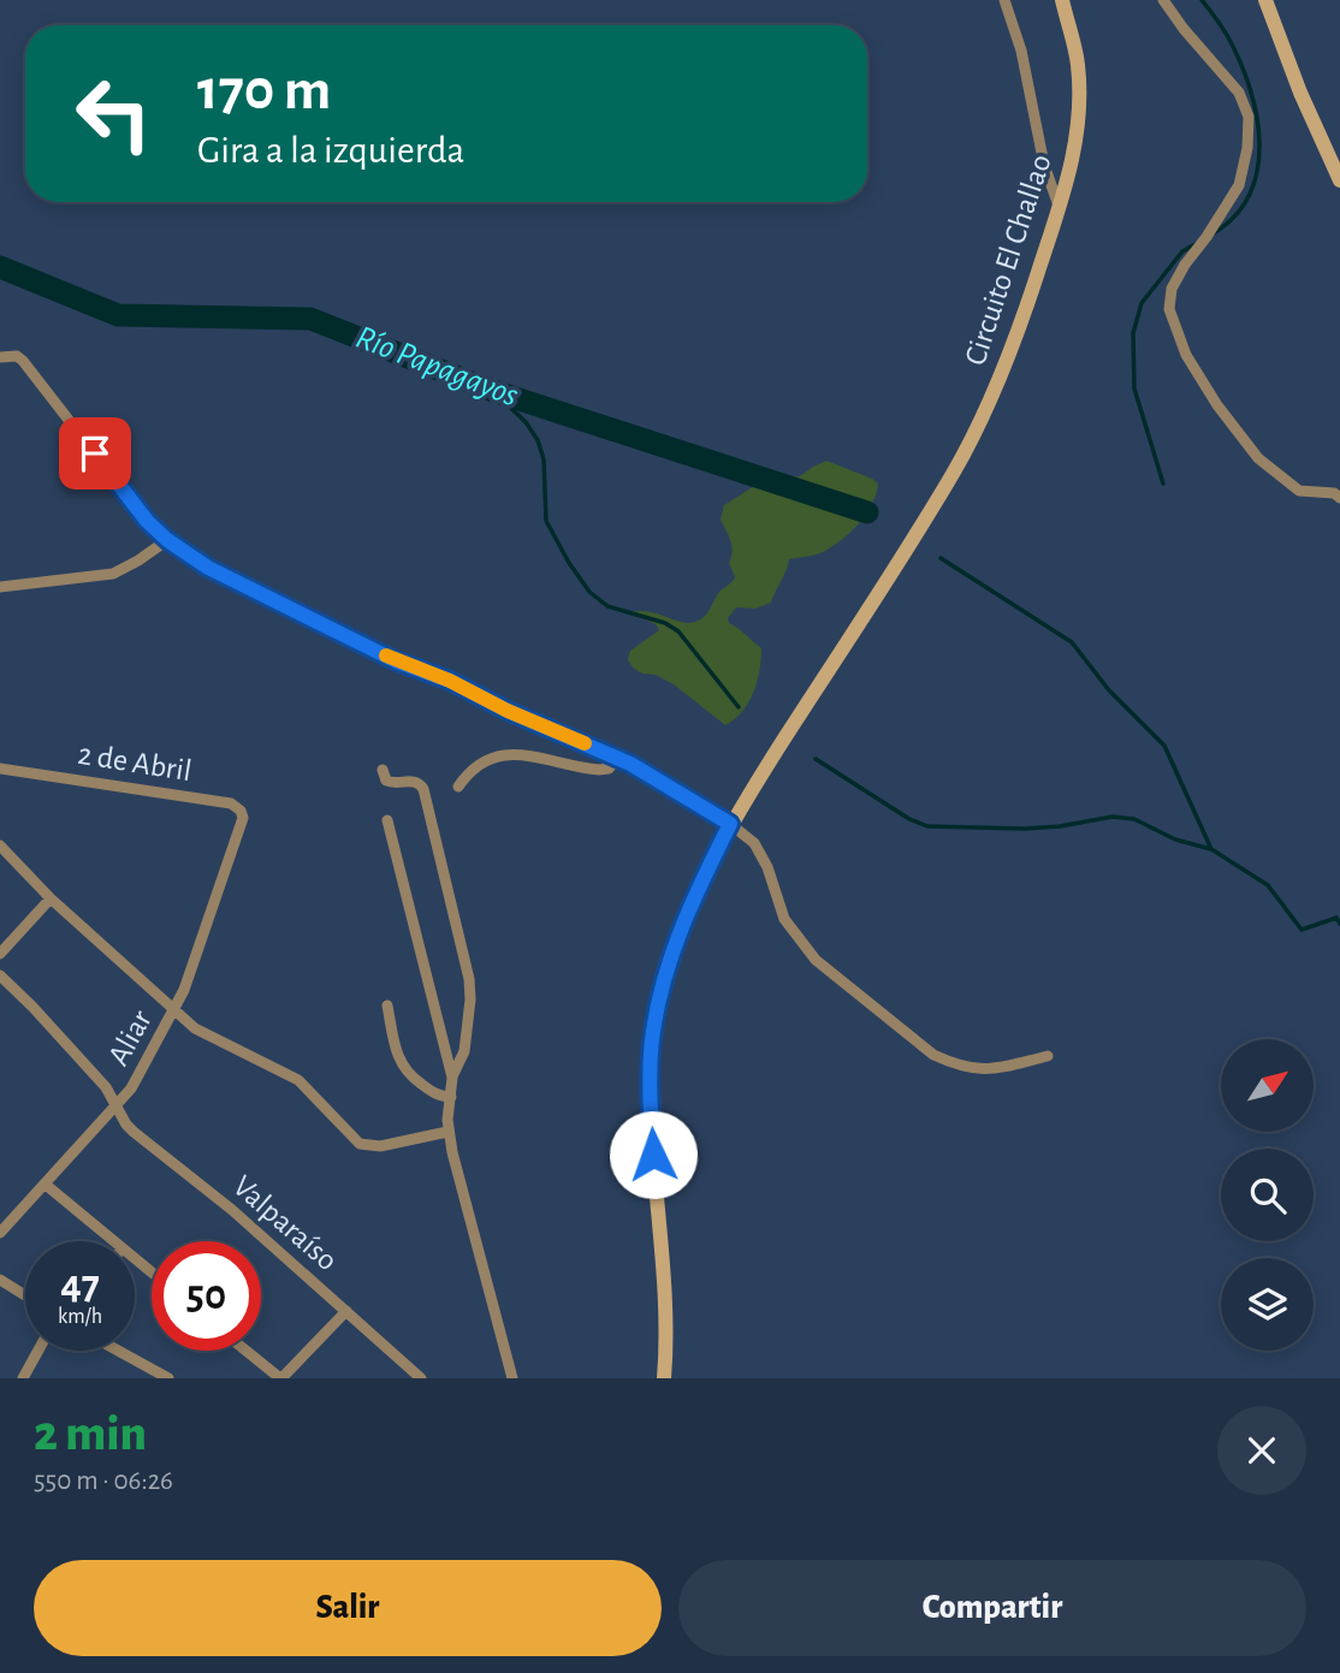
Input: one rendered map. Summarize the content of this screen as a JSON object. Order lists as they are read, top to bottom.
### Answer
{
  "streets": {
    "main road": ["Circuito El Challao"],
    "street": ["2 de Abril", "Aliar", "Valparaíso"]
  },
  "crossings": [
    ["2 de Abril", "Aliar"],
    ["Aliar", "Valparaíso"]
  ],
  "water": ["Río Papagayos"],
  "north": "top right",
  "page": {
    "turn": ["170 m", "Gira a la izquierda"],
    "speed": "47 km/h",
    "limit": "50",
    "heading": ["2 min", "550 m · 06:26"],
    "buttons": ["Salir", "Compartir"]
  }
}
